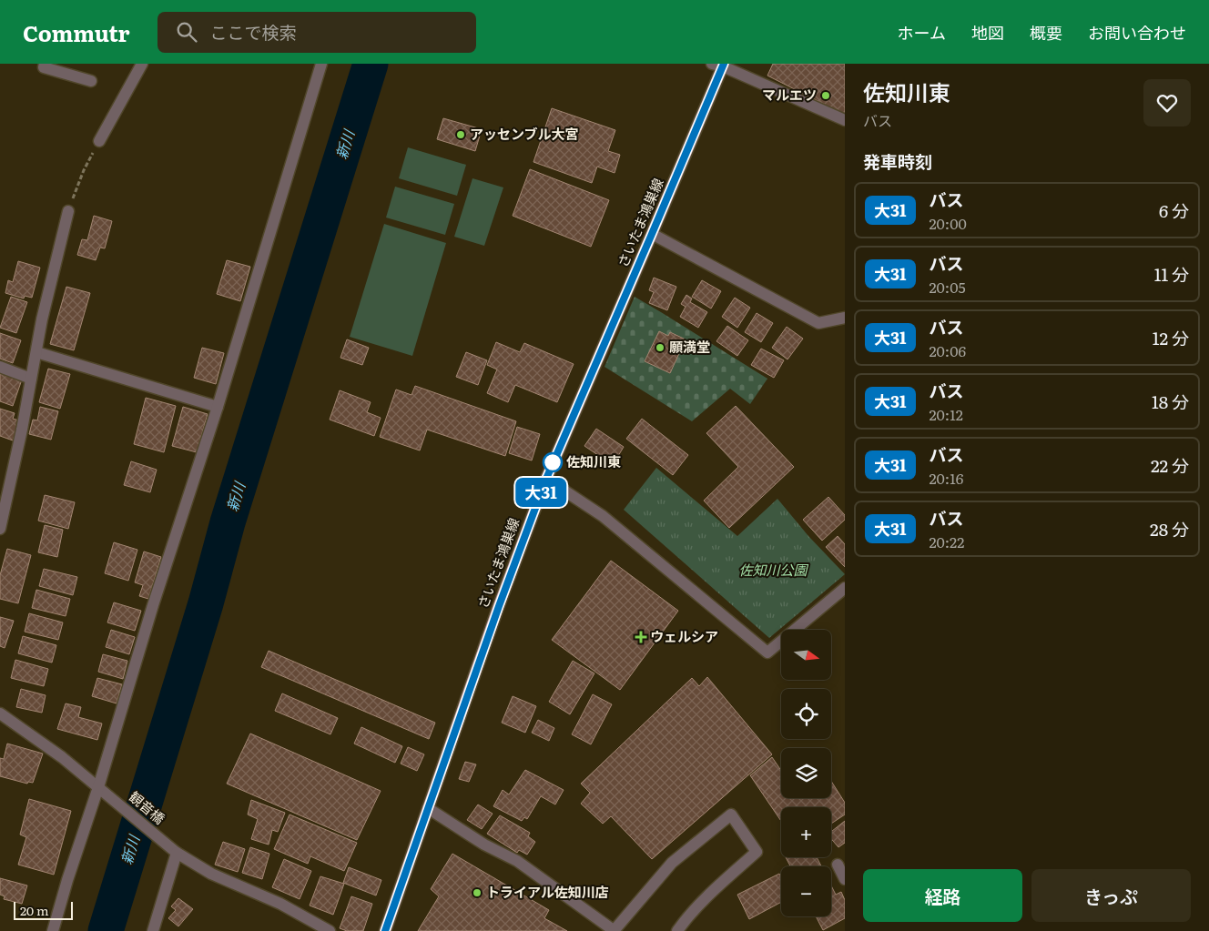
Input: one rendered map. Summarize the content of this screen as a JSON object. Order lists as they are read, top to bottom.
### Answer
{
  "streets": {
    "main road": ["さいたま鴻巣線"],
    "street": ["観音橋"]
  },
  "water": ["新川"],
  "parks": ["佐知川公園"],
  "places": {
    "other": [
      "マルエツ",
      "アッセンブル大宮",
      "願満堂",
      "佐知川東",
      "トライアル佐知川店"
    ],
    "health": ["ウェルシア"]
  },
  "lines": ["bus line 大31"],
  "scale_bar": "20 m",
  "north": "right",
  "page": {
    "header": "Commutr",
    "search": "ここで検索",
    "nav": [
      "ホーム",
      "地図",
      "概要",
      "お問い合わせ"
    ],
    "on_map": "大31",
    "heading": [
      ["佐知川東", "バス"],
      "発車時刻"
    ],
    "list": [
      {
        "mark": "大31",
        "name": "バス",
        "note": "20:00",
        "value": "6 分"
      },
      {
        "mark": "大31",
        "name": "バス",
        "note": "20:05",
        "value": "11 分"
      },
      {
        "mark": "大31",
        "name": "バス",
        "note": "20:06",
        "value": "12 分"
      },
      {
        "mark": "大31",
        "name": "バス",
        "note": "20:12",
        "value": "18 分"
      },
      {
        "mark": "大31",
        "name": "バス",
        "note": "20:16",
        "value": "22 分"
      },
      {
        "mark": "大31",
        "name": "バス",
        "note": "20:22",
        "value": "28 分"
      }
    ],
    "map_buttons": ["+", "−"],
    "buttons": ["経路", "きっぷ"],
    "scale": "20 m"
  }
}
